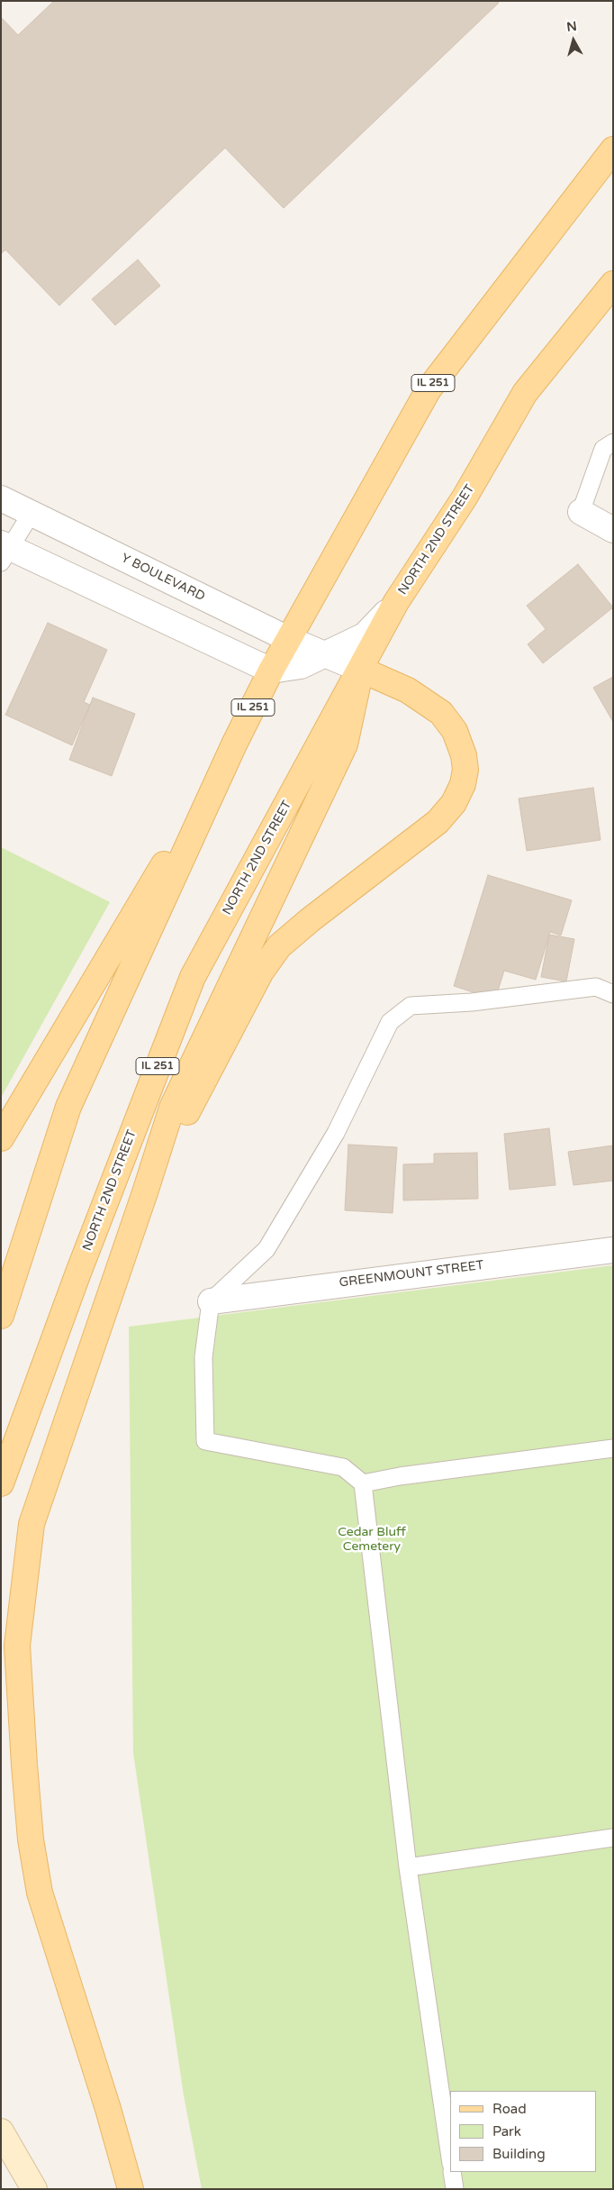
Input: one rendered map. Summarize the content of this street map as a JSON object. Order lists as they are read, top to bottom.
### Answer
{
  "streets": {
    "main road": ["IL 251", "NORTH 2ND STREET"],
    "street": ["Y BOULEVARD", "GREENMOUNT STREET"]
  },
  "crossings": [
    ["IL 251", "Y BOULEVARD"],
    ["NORTH 2ND STREET", "Y BOULEVARD"]
  ],
  "parks": ["Cedar Bluff Cemetery"],
  "legend": ["Road", "Park", "Building"],
  "north": "top"
}
